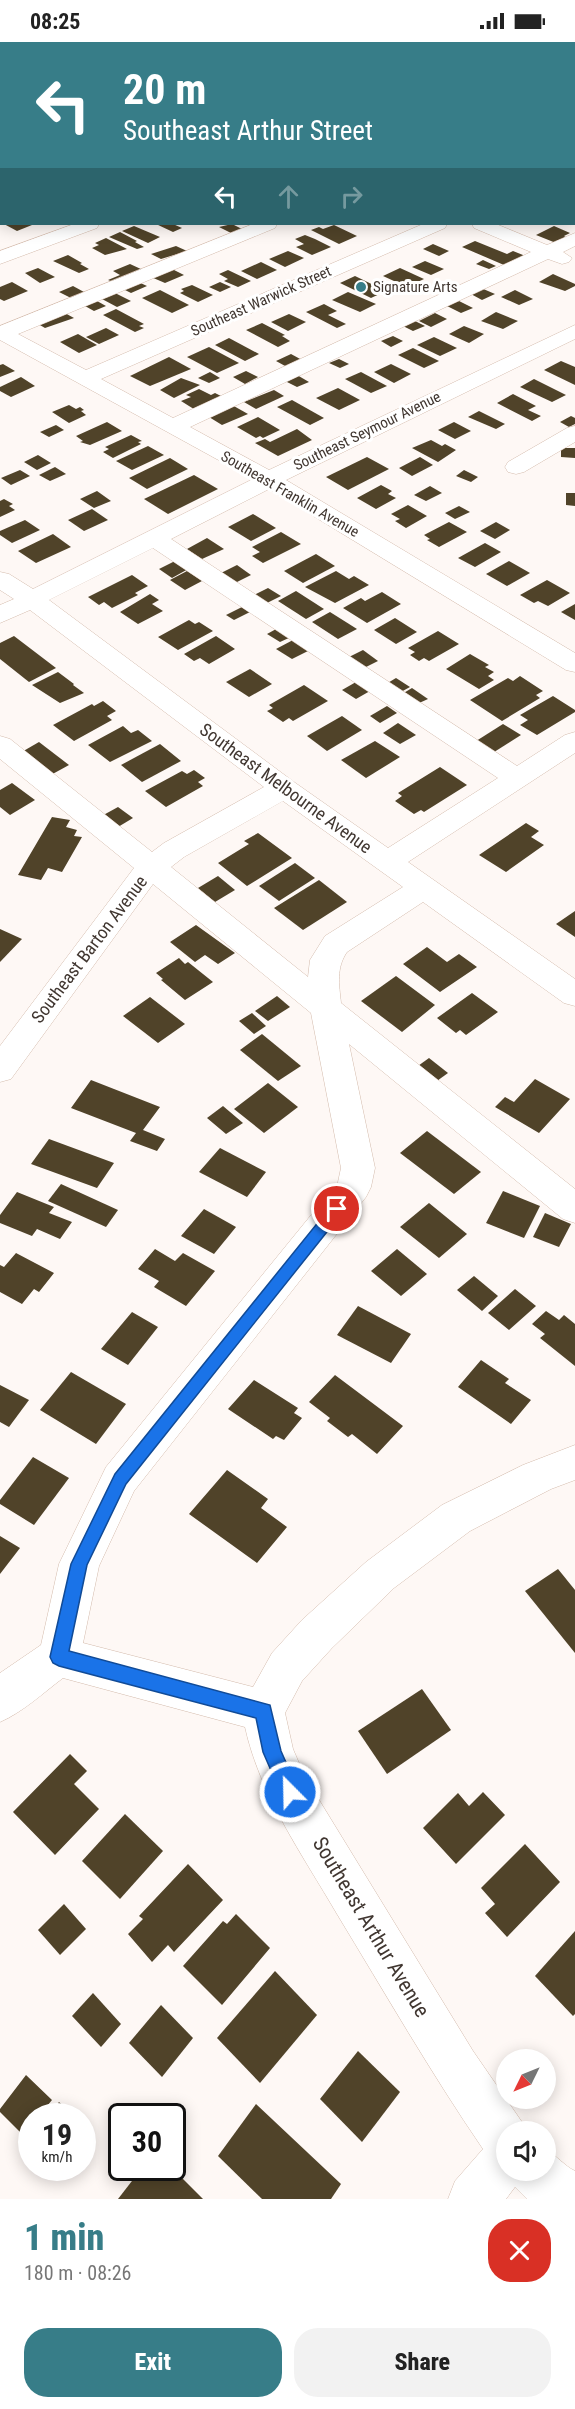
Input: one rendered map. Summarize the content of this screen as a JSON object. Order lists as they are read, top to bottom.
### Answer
{
  "streets": {
    "street": [
      "Southeast Warwick Street",
      "Southeast Seymour Avenue",
      "Southeast Franklin Avenue",
      "Southeast Melbourne Avenue",
      "Southeast Barton Avenue",
      "Southeast Arthur Avenue"
    ]
  },
  "crossings": [
    ["Southeast Warwick Street", "Southeast Franklin Avenue"],
    ["Southeast Seymour Avenue", "Southeast Franklin Avenue"],
    ["Southeast Seymour Avenue", "Southeast Melbourne Avenue"],
    ["Southeast Melbourne Avenue", "Southeast Barton Avenue"]
  ],
  "places": ["Signature Arts"],
  "north": "bottom left",
  "page": {
    "status": "08:25",
    "turn": ["20 m", "Southeast Arthur Street"],
    "speed": "19 km/h",
    "limit": "30",
    "heading": ["1 min", "180 m · 08:26"],
    "buttons": ["Exit", "Share"]
  }
}
